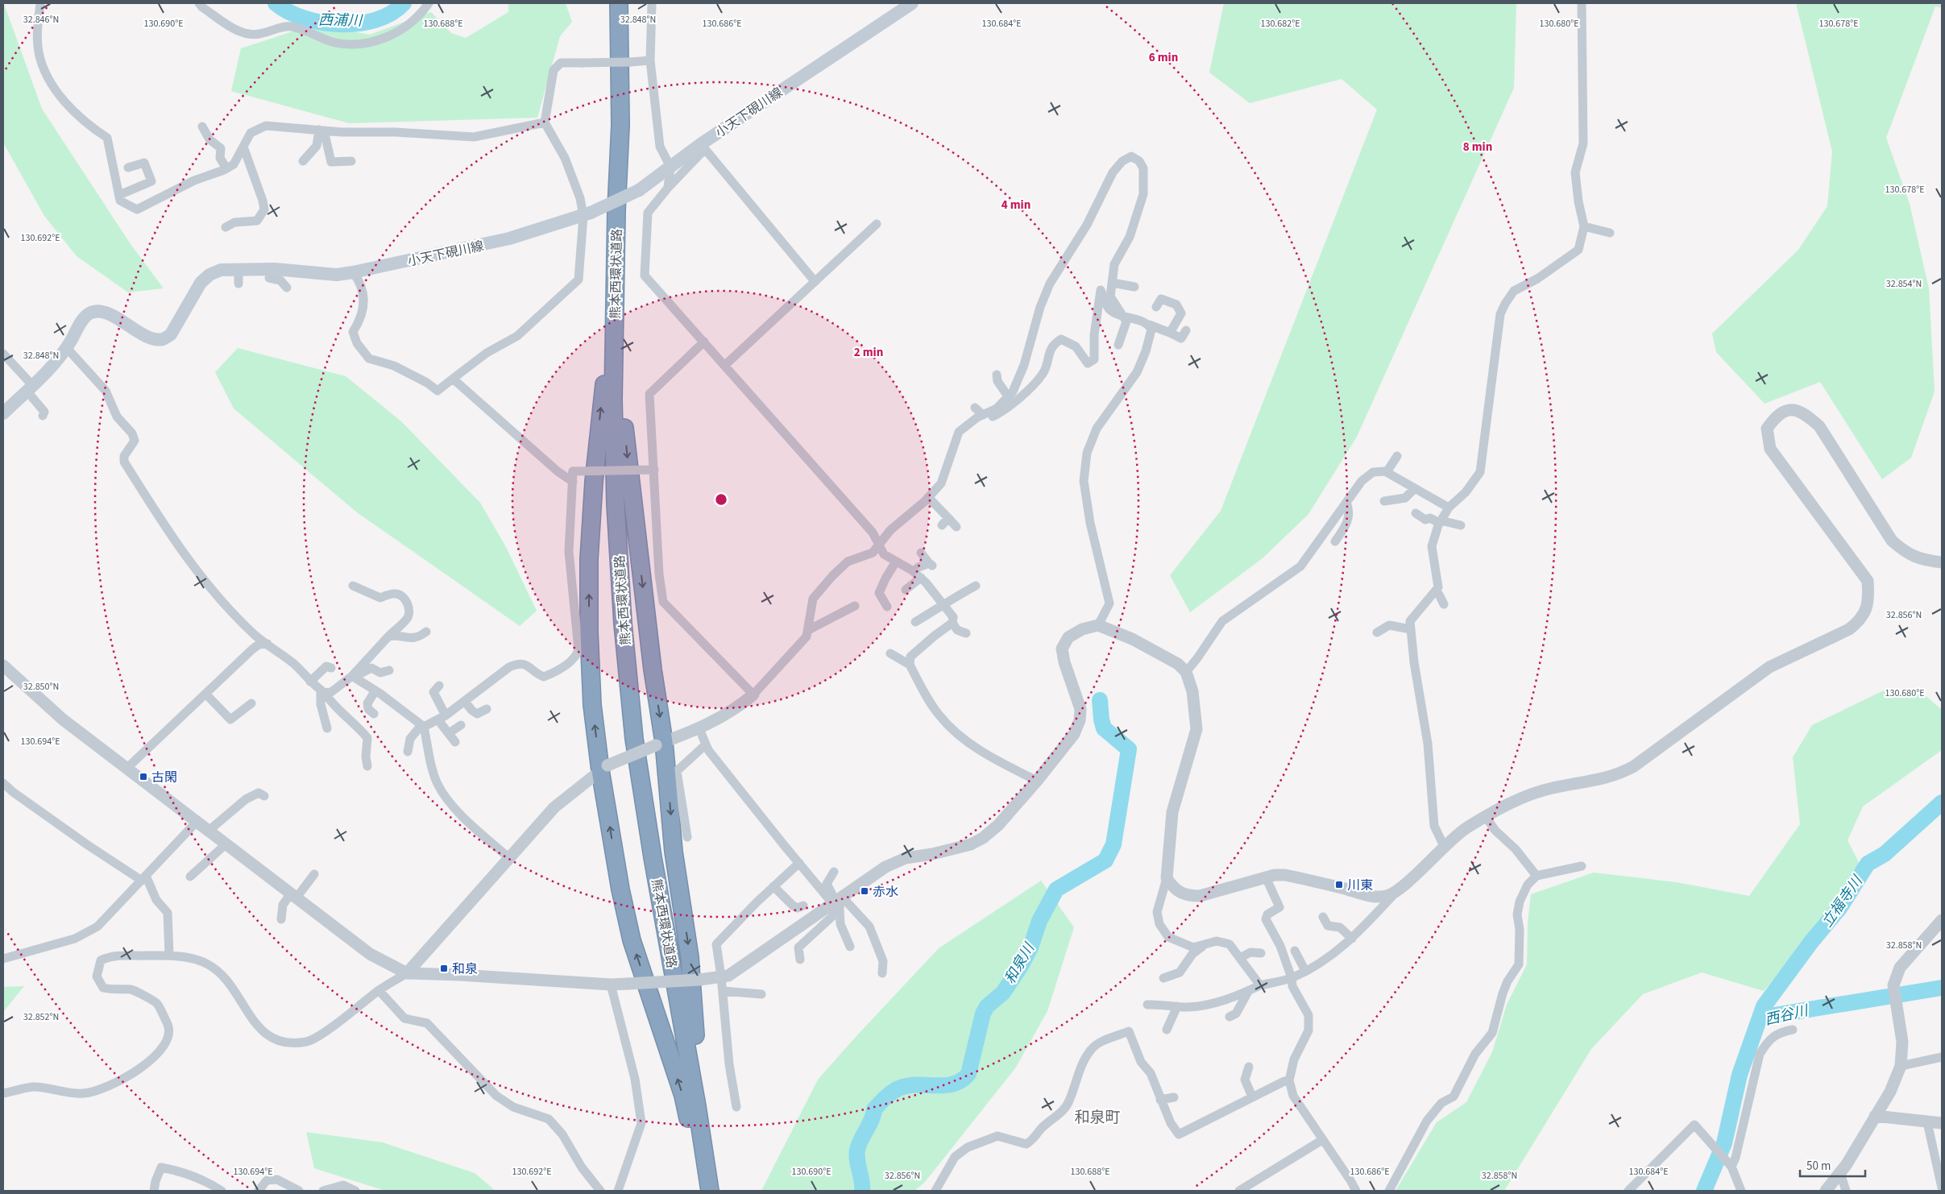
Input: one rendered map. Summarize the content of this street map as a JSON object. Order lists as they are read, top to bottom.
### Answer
{
  "streets": {
    "highway": ["熊本西環状道路"],
    "main road": ["小天下硯川線"]
  },
  "districts": ["和泉町"],
  "water": [
    "西浦川",
    "立福寺川",
    "和泉川",
    "西谷川"
  ],
  "places": {
    "transit": [
      "古閑",
      "川東",
      "赤水",
      "和泉"
    ]
  },
  "scale_bar": "50 m",
  "coordinates": [
    "32.846°N",
    "32.848°N",
    "130.690°E",
    "130.688°E",
    "130.686°E",
    "130.684°E",
    "130.682°E",
    "130.680°E",
    "130.678°E",
    "130.692°E",
    "32.854°N",
    "32.856°N",
    "32.850°N",
    "130.694°E",
    "32.858°N",
    "32.852°N"
  ],
  "rings": [
    "6 min",
    "8 min",
    "4 min",
    "2 min"
  ]
}
